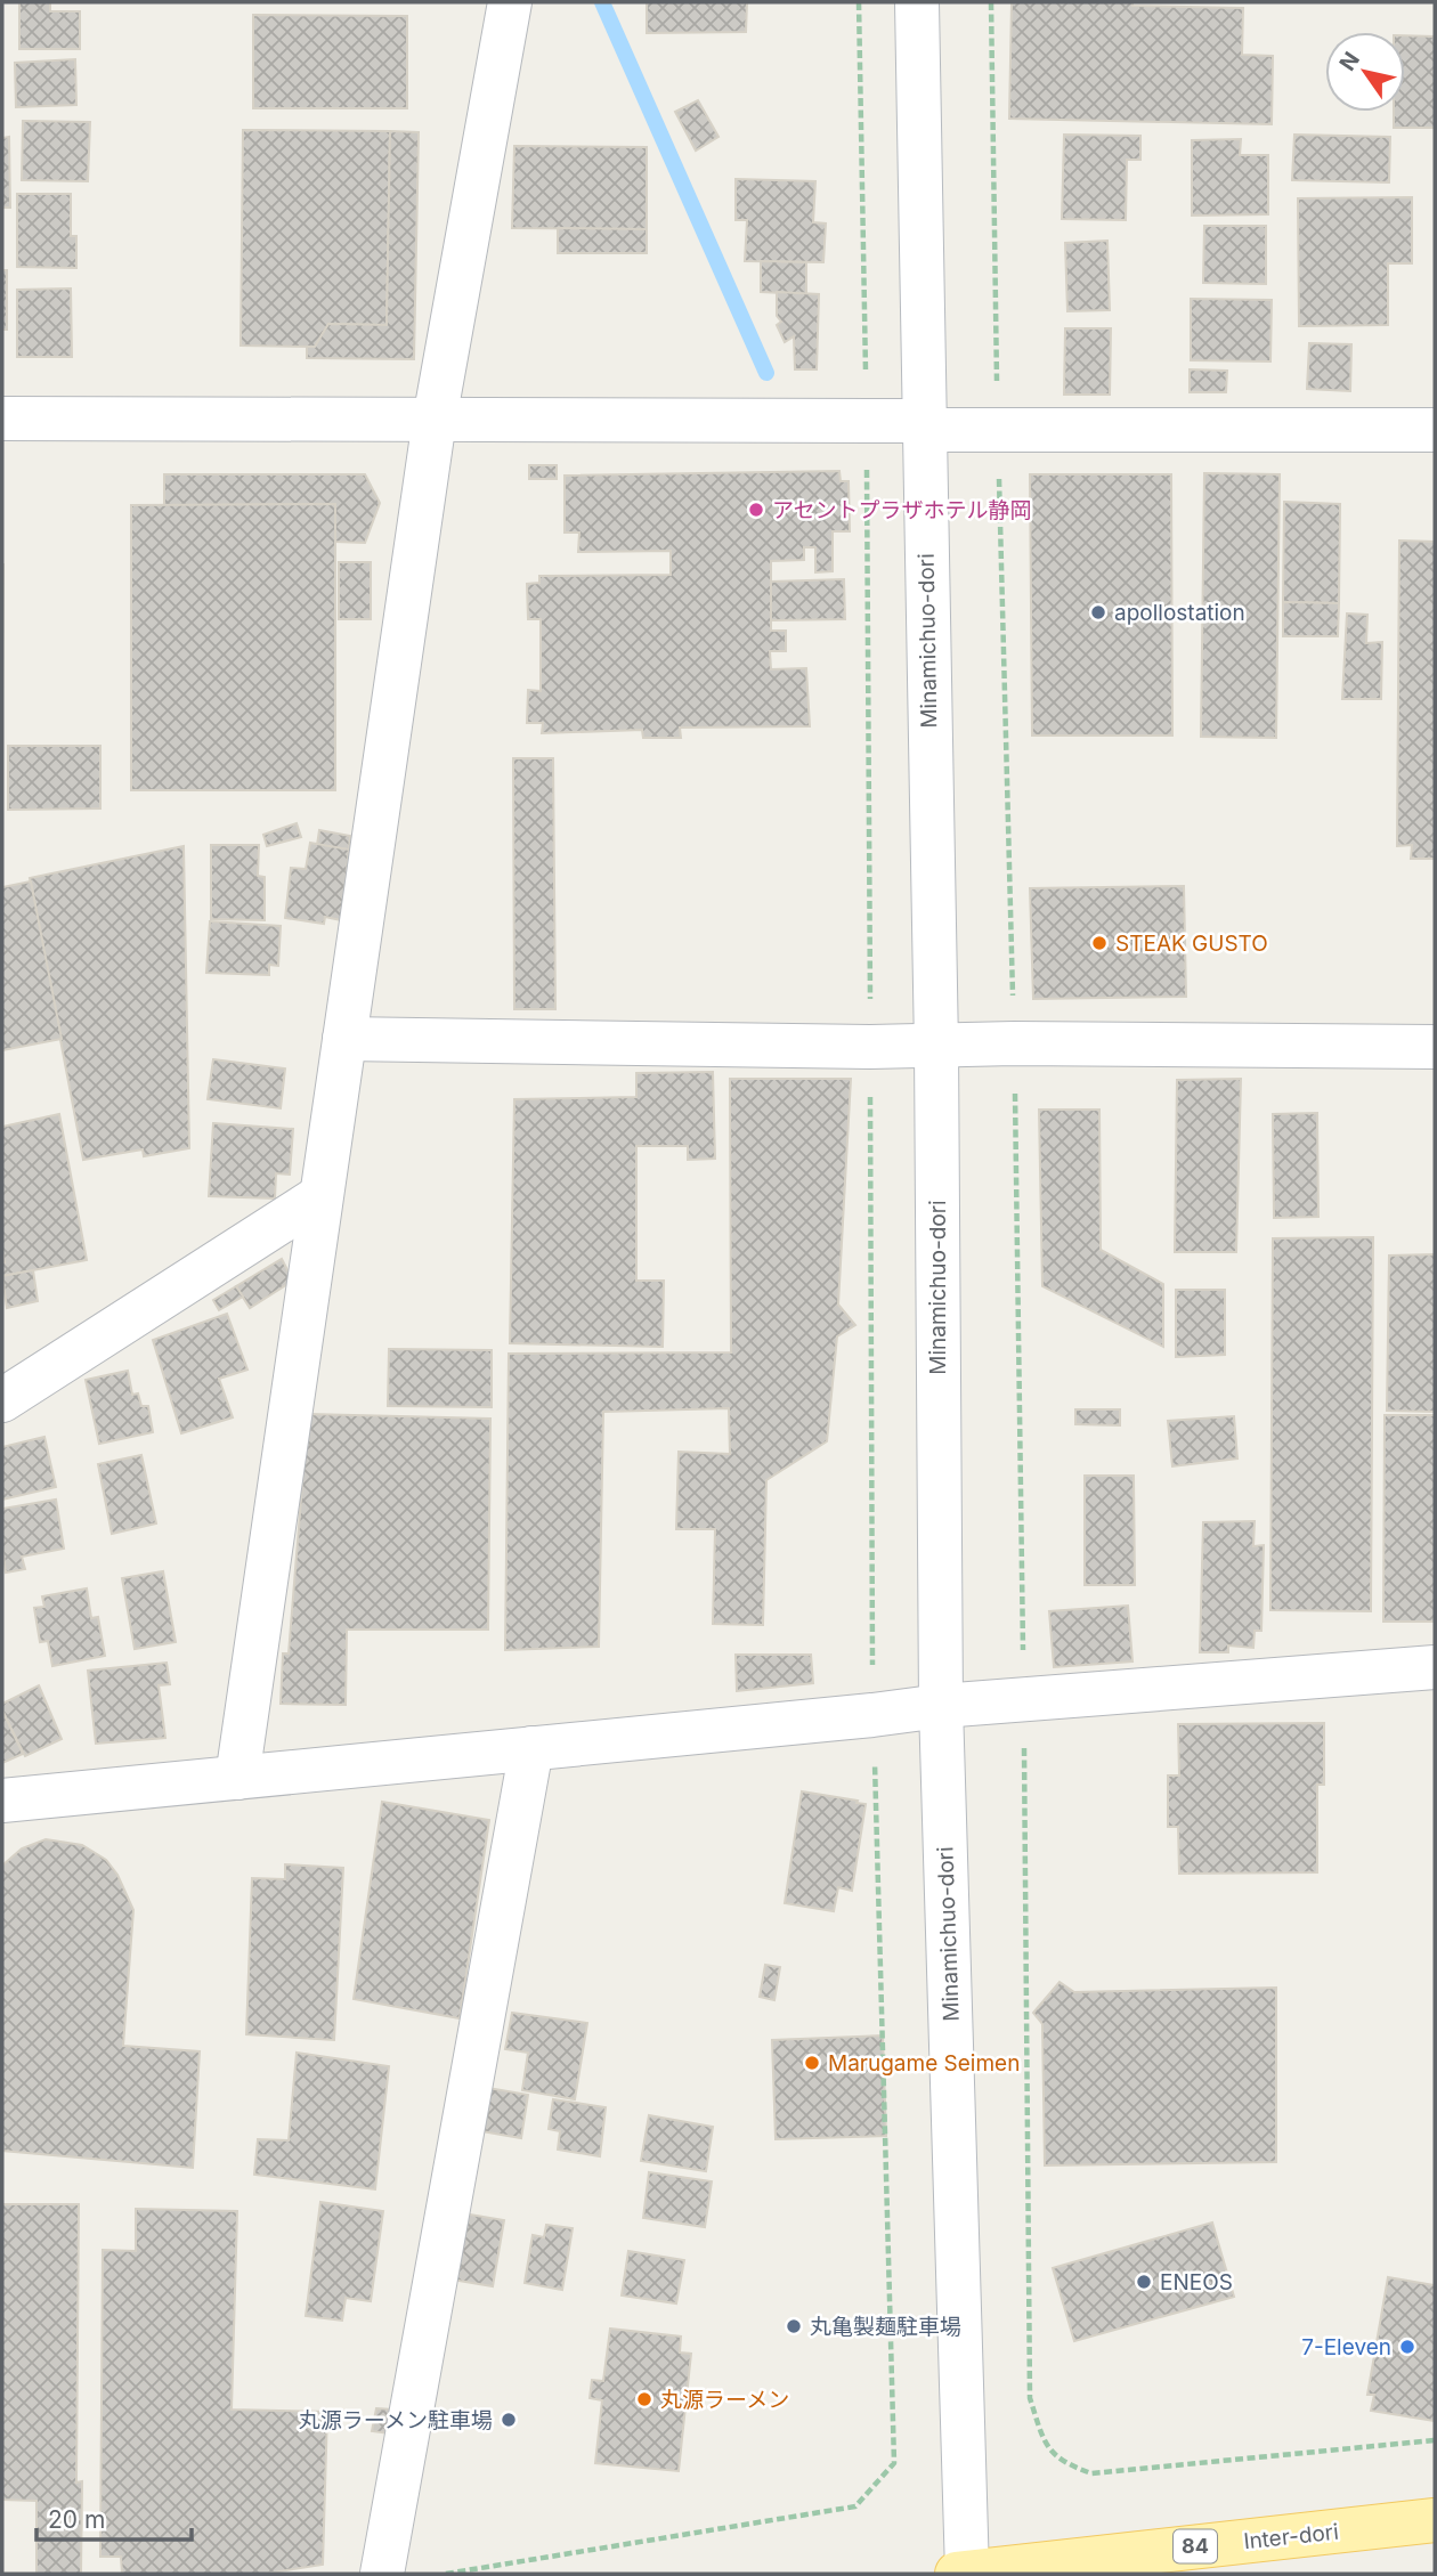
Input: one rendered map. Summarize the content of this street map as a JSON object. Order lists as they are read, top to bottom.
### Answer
{
  "streets": {
    "main road": ["Inter-dori", "84"],
    "street": ["Minamichuo-dori"]
  },
  "crossings": [
    ["Minamichuo-dori", "Inter-dori"]
  ],
  "places": [
    "アセントプラザホテル静岡",
    "apollostation",
    "STEAK GUSTO",
    "Marugame Seimen",
    "ENEOS",
    "丸亀製麺駐車場",
    "7-Eleven",
    "丸源ラーメン",
    "丸源ラーメン駐車場"
  ],
  "scale_bar": "20 m",
  "north": "top left"
}
